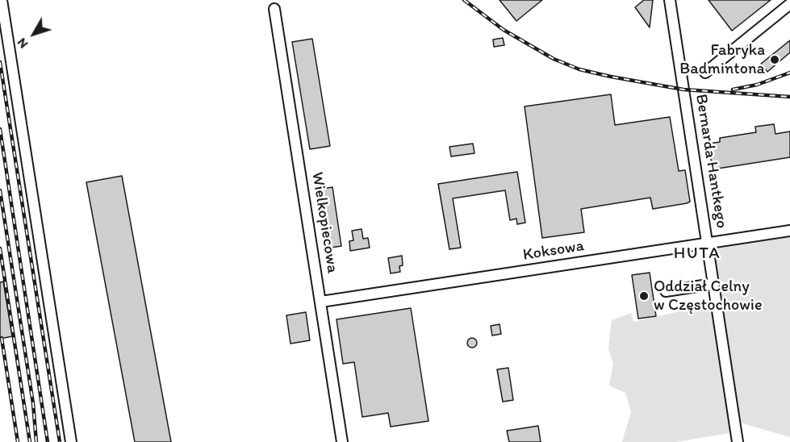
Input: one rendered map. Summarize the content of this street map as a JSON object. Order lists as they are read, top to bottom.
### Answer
{
  "streets": {
    "street": ["Bernarda Hantkego", "Wielkopiecowa", "Koksowa"]
  },
  "crossings": [
    ["Bernarda Hantkego", "Koksowa"],
    ["Wielkopiecowa", "Koksowa"]
  ],
  "districts": ["HUTA"],
  "places": ["Fabryka Badmintona", "Oddział Celny w Częstochowie"],
  "north": "bottom left"
}
